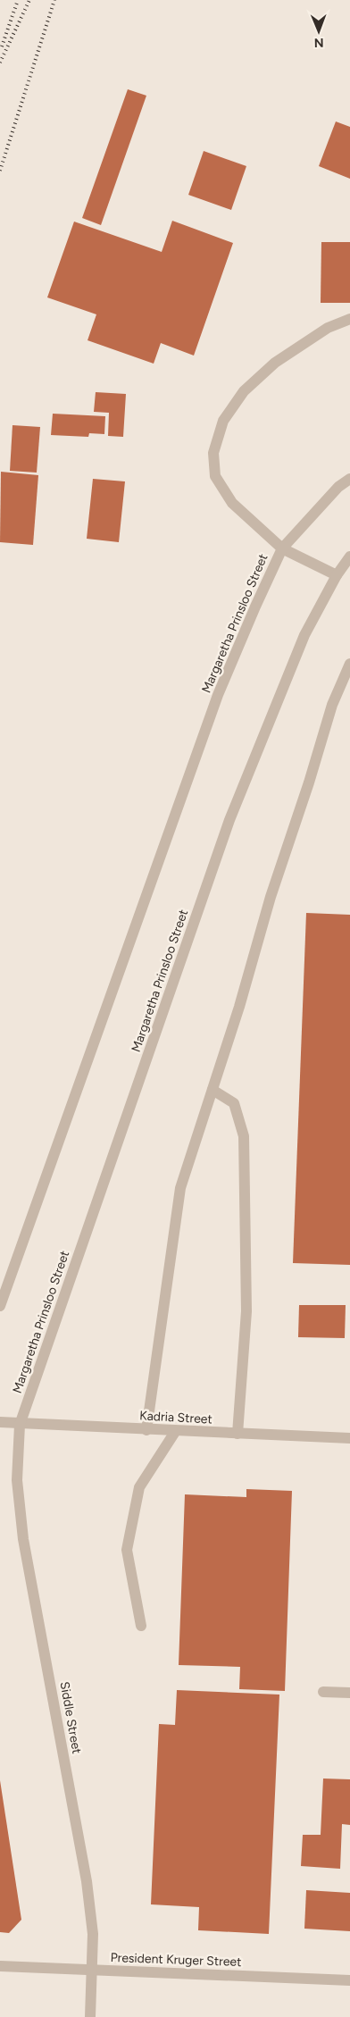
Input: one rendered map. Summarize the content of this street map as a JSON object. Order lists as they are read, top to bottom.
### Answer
{
  "streets": {
    "street": [
      "Margaretha Prinsloo Street",
      "Kadria Street",
      "Siddle Street",
      "President Kruger Street"
    ]
  },
  "crossings": [
    ["Margaretha Prinsloo Street", "Kadria Street"],
    ["Margaretha Prinsloo Street", "Siddle Street"],
    ["Kadria Street", "Siddle Street"],
    ["Siddle Street", "President Kruger Street"]
  ],
  "north": "bottom"
}
